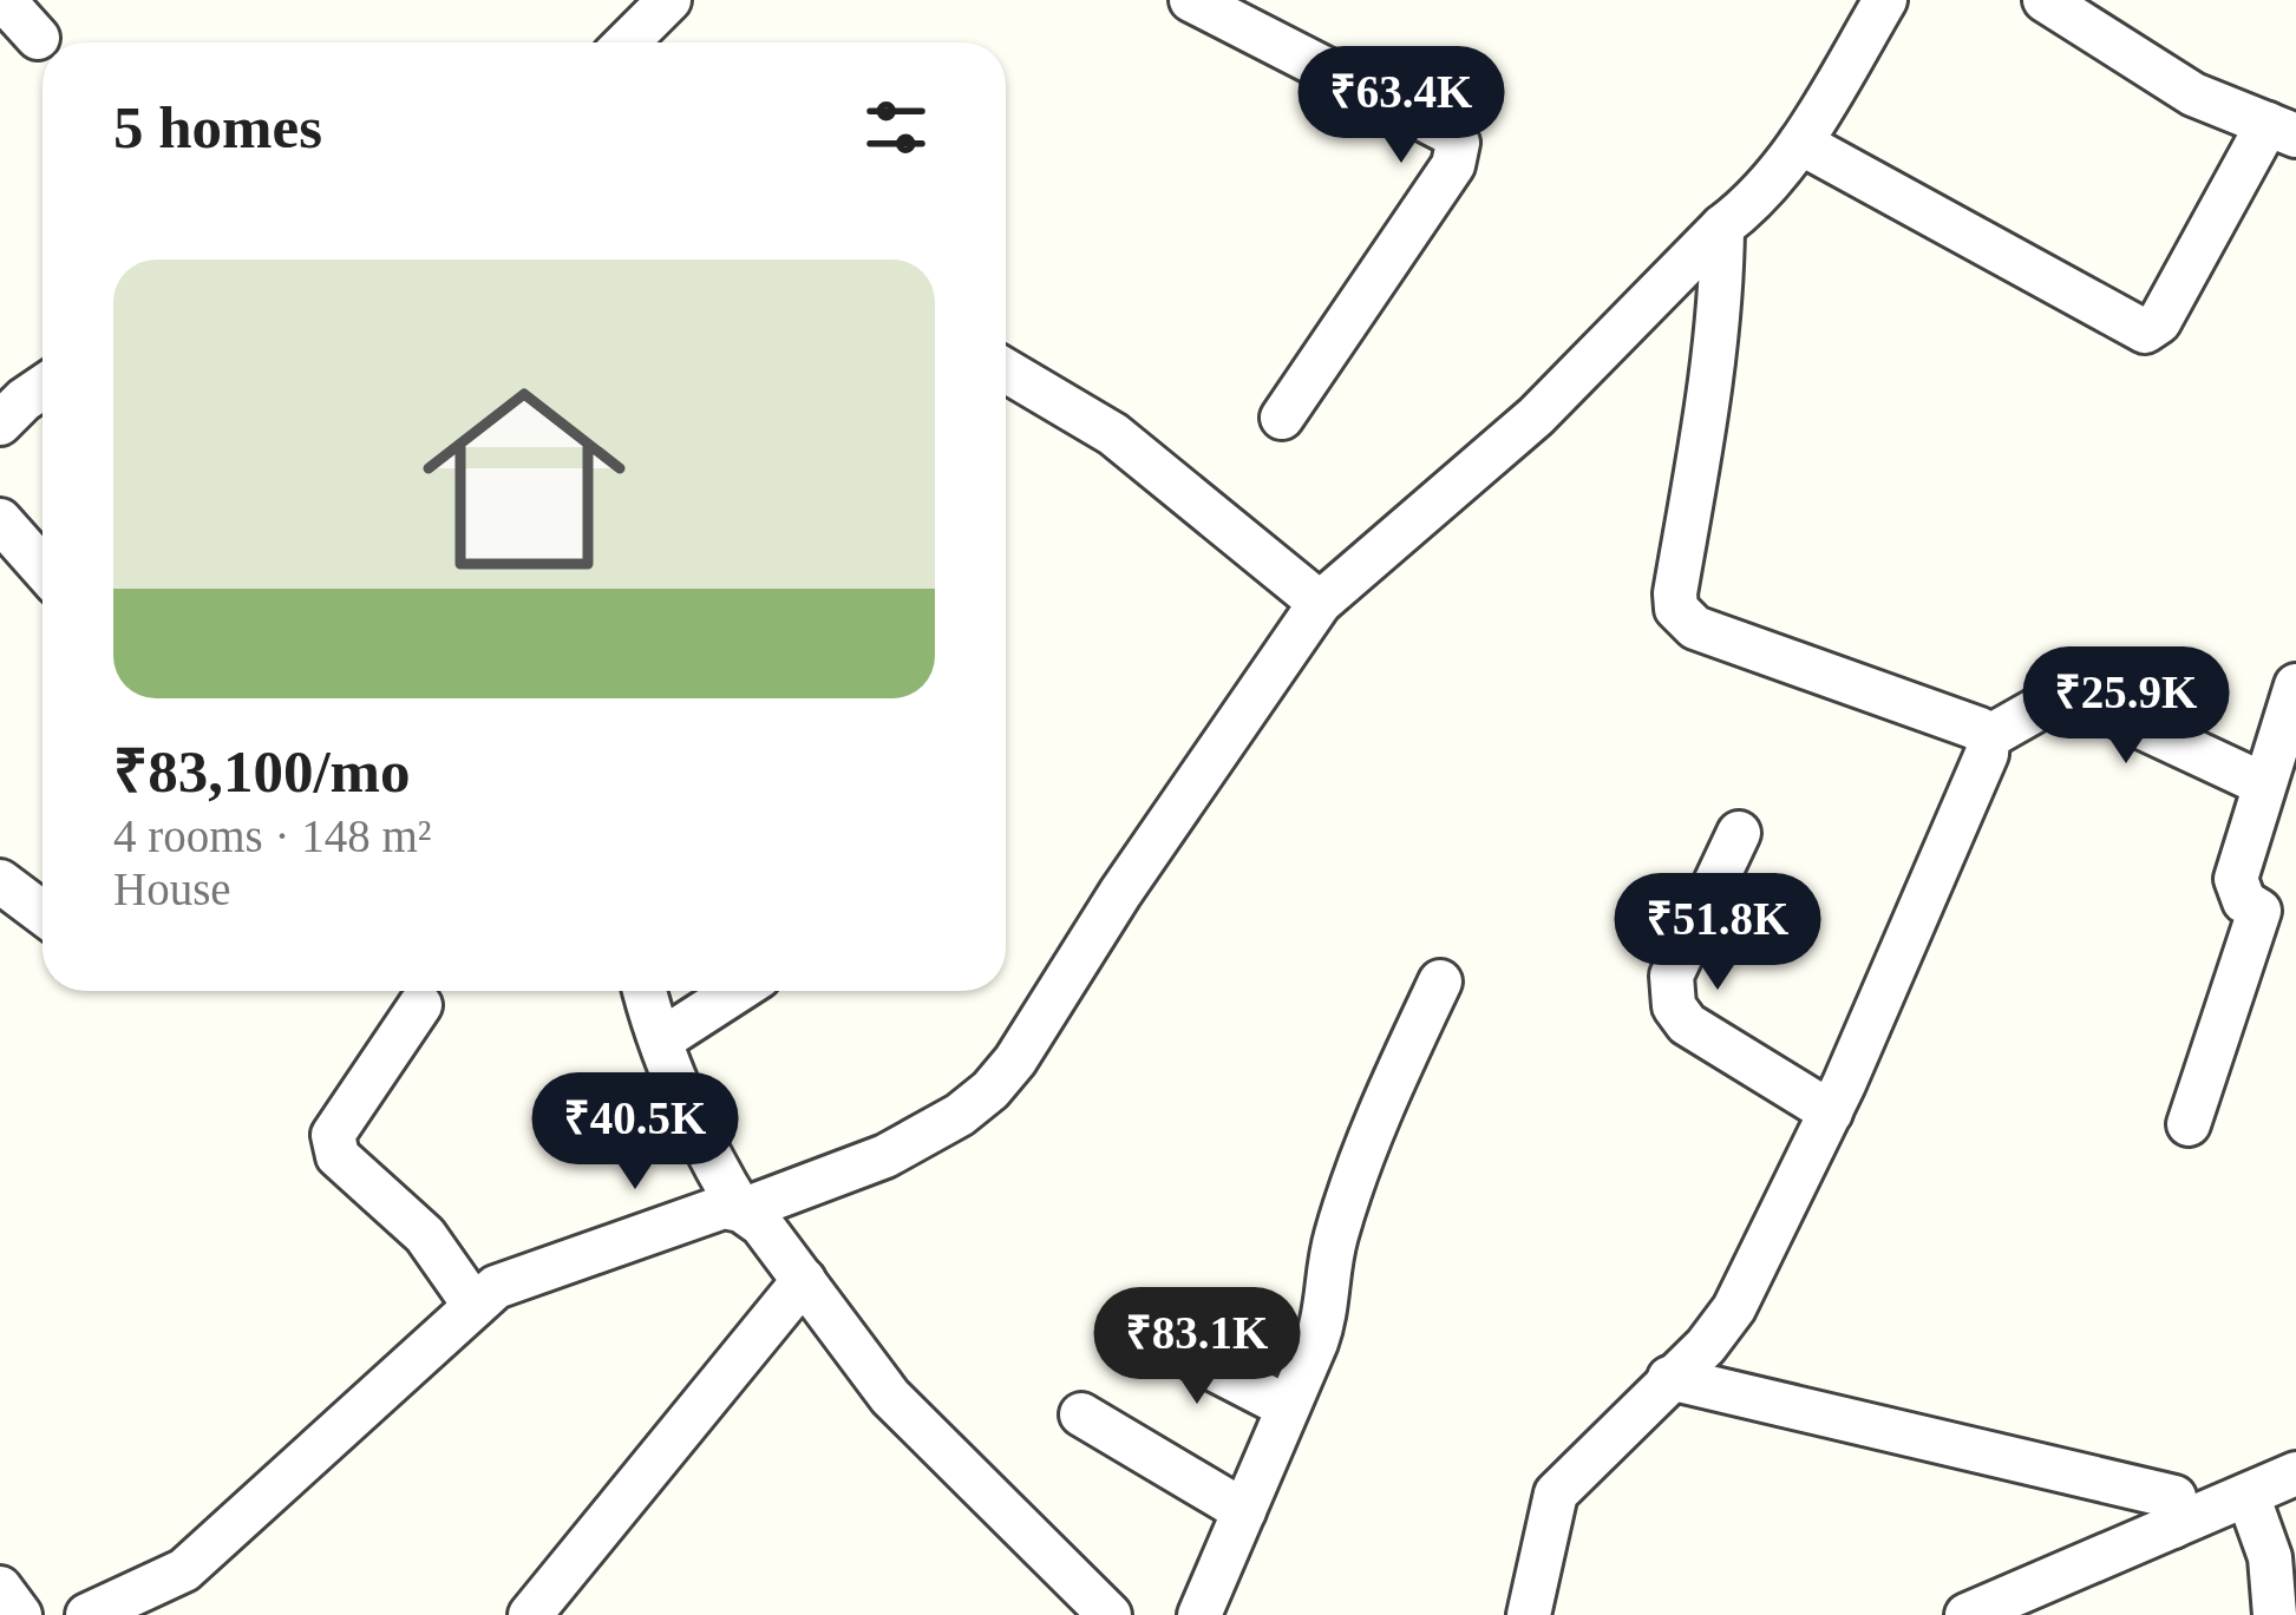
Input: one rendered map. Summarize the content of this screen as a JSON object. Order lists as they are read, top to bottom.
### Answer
{
  "page": {
    "heading": "5 homes",
    "price": [
      "₹63.4K",
      "₹25.9K",
      "₹51.8K",
      "₹40.5K",
      "₹83.1K"
    ],
    "list": [
      {
        "name": "₹83,100/mo",
        "note": "4 rooms · 148 m² · House"
      }
    ]
  }
}
